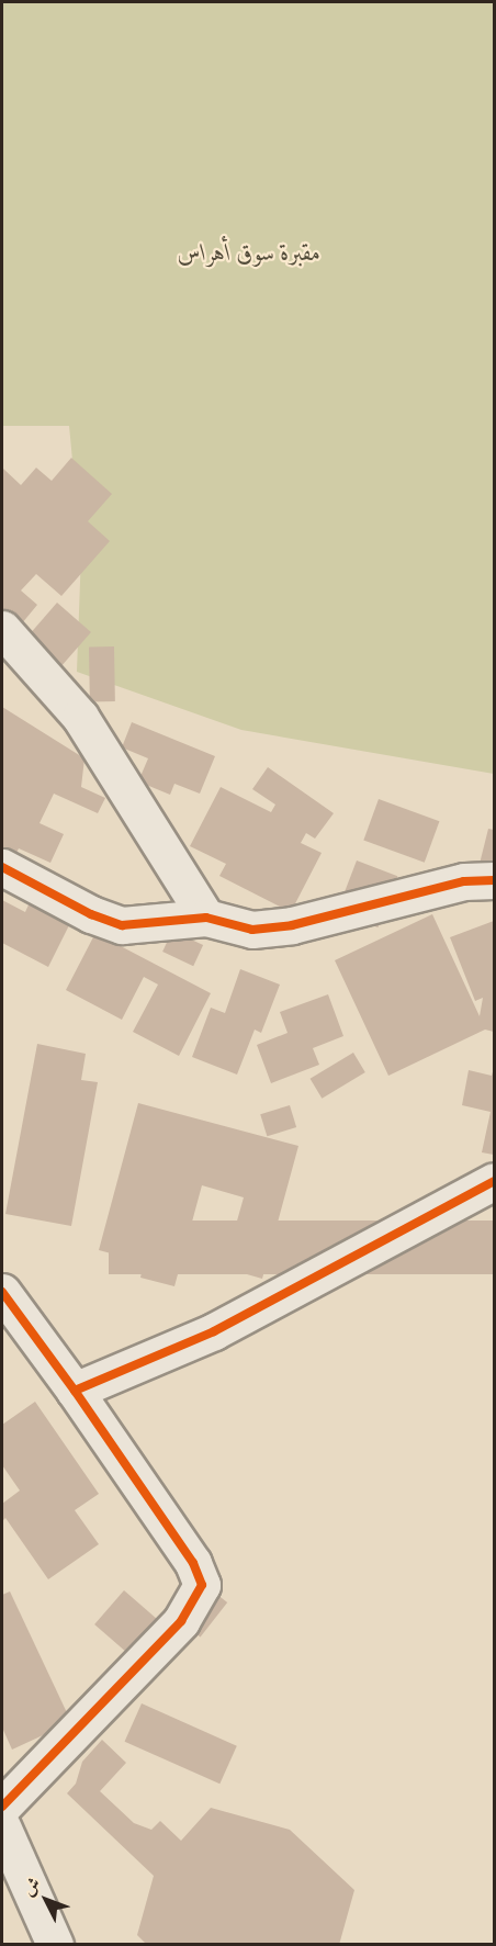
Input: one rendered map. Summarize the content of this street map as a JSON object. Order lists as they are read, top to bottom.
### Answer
{
  "parks": ["مقبرة سوق أهراس"],
  "north": "top left"
}
